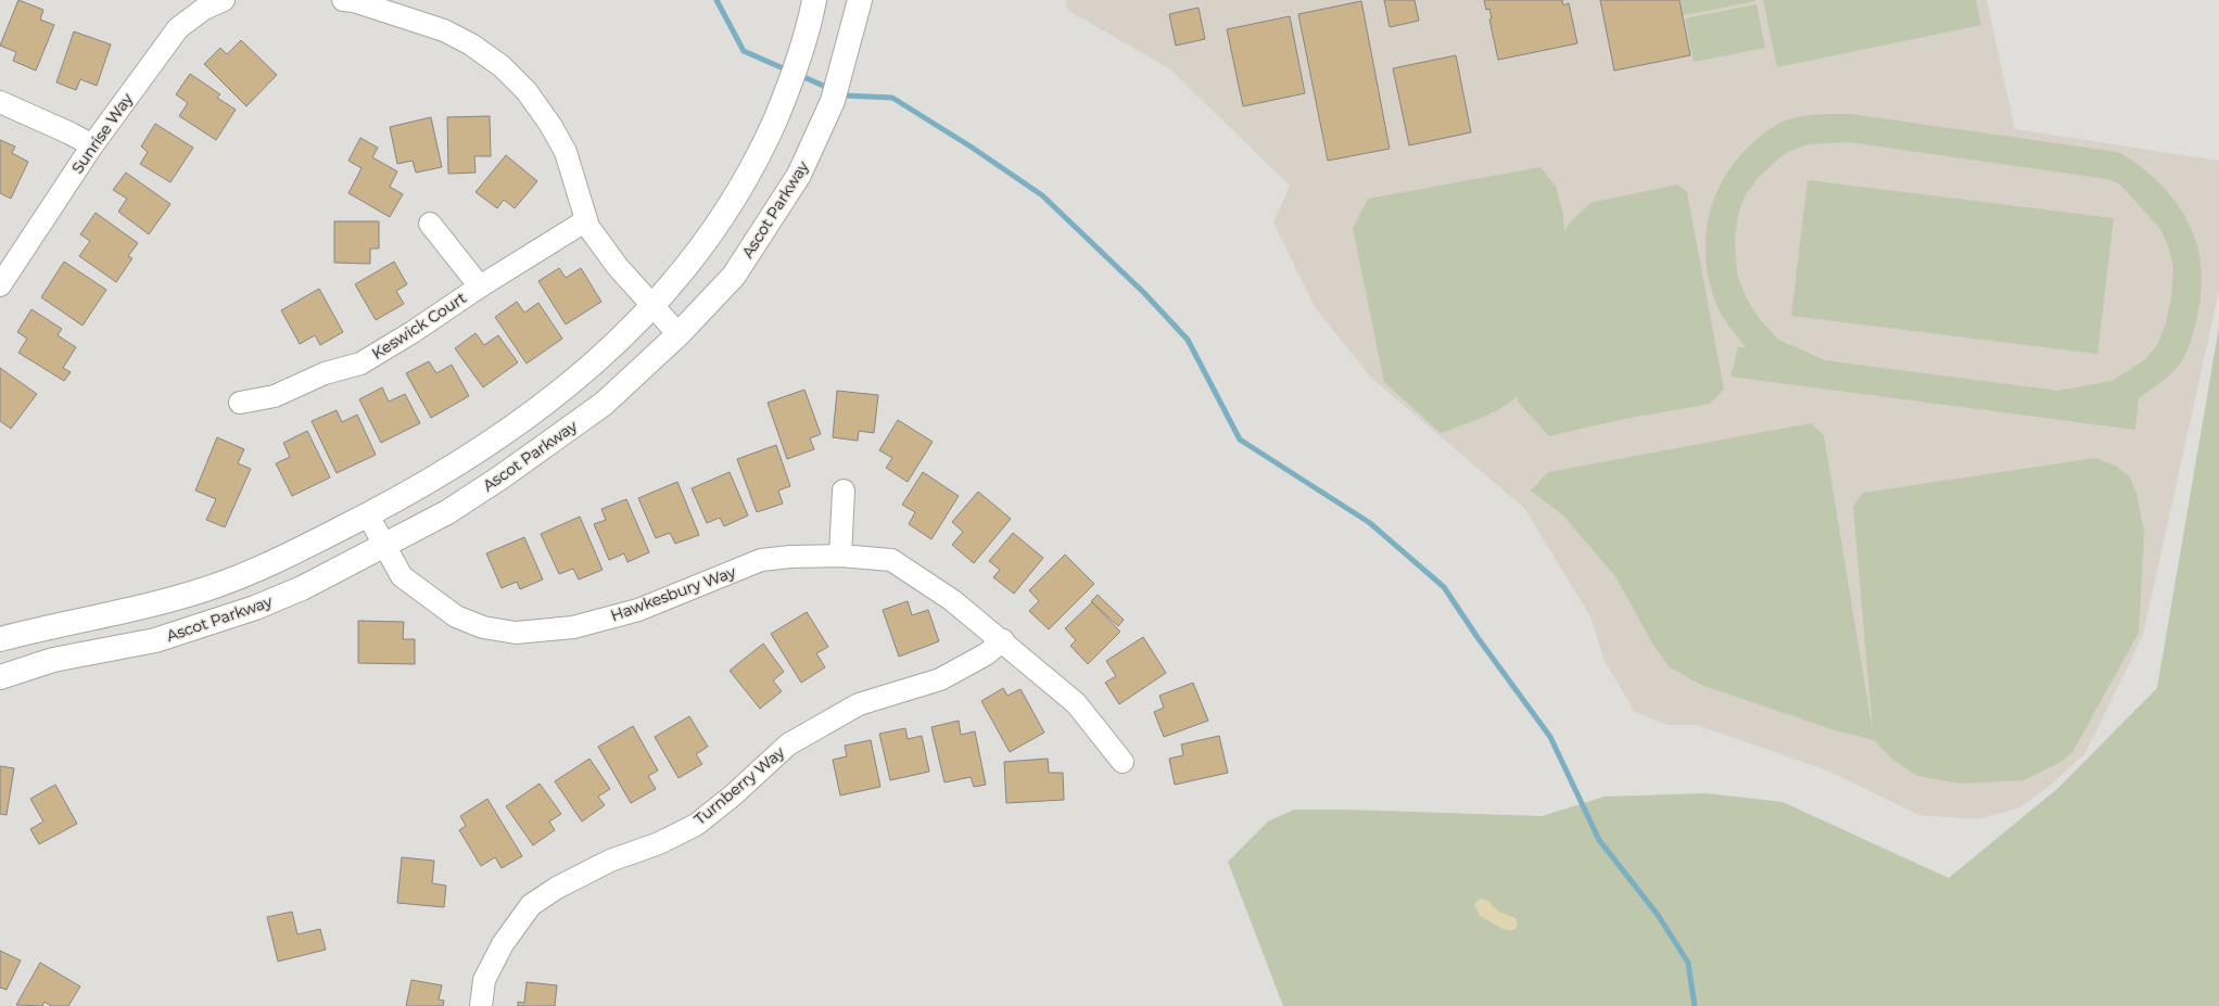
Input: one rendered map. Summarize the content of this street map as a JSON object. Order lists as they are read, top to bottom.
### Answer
{
  "streets": {
    "main road": ["Ascot Parkway"],
    "street": [
      "Sunrise Way",
      "Keswick Court",
      "Hawkesbury Way",
      "Turnberry Way"
    ]
  },
  "crossings": [
    ["Ascot Parkway", "Hawkesbury Way"],
    ["Hawkesbury Way", "Turnberry Way"]
  ]
}
